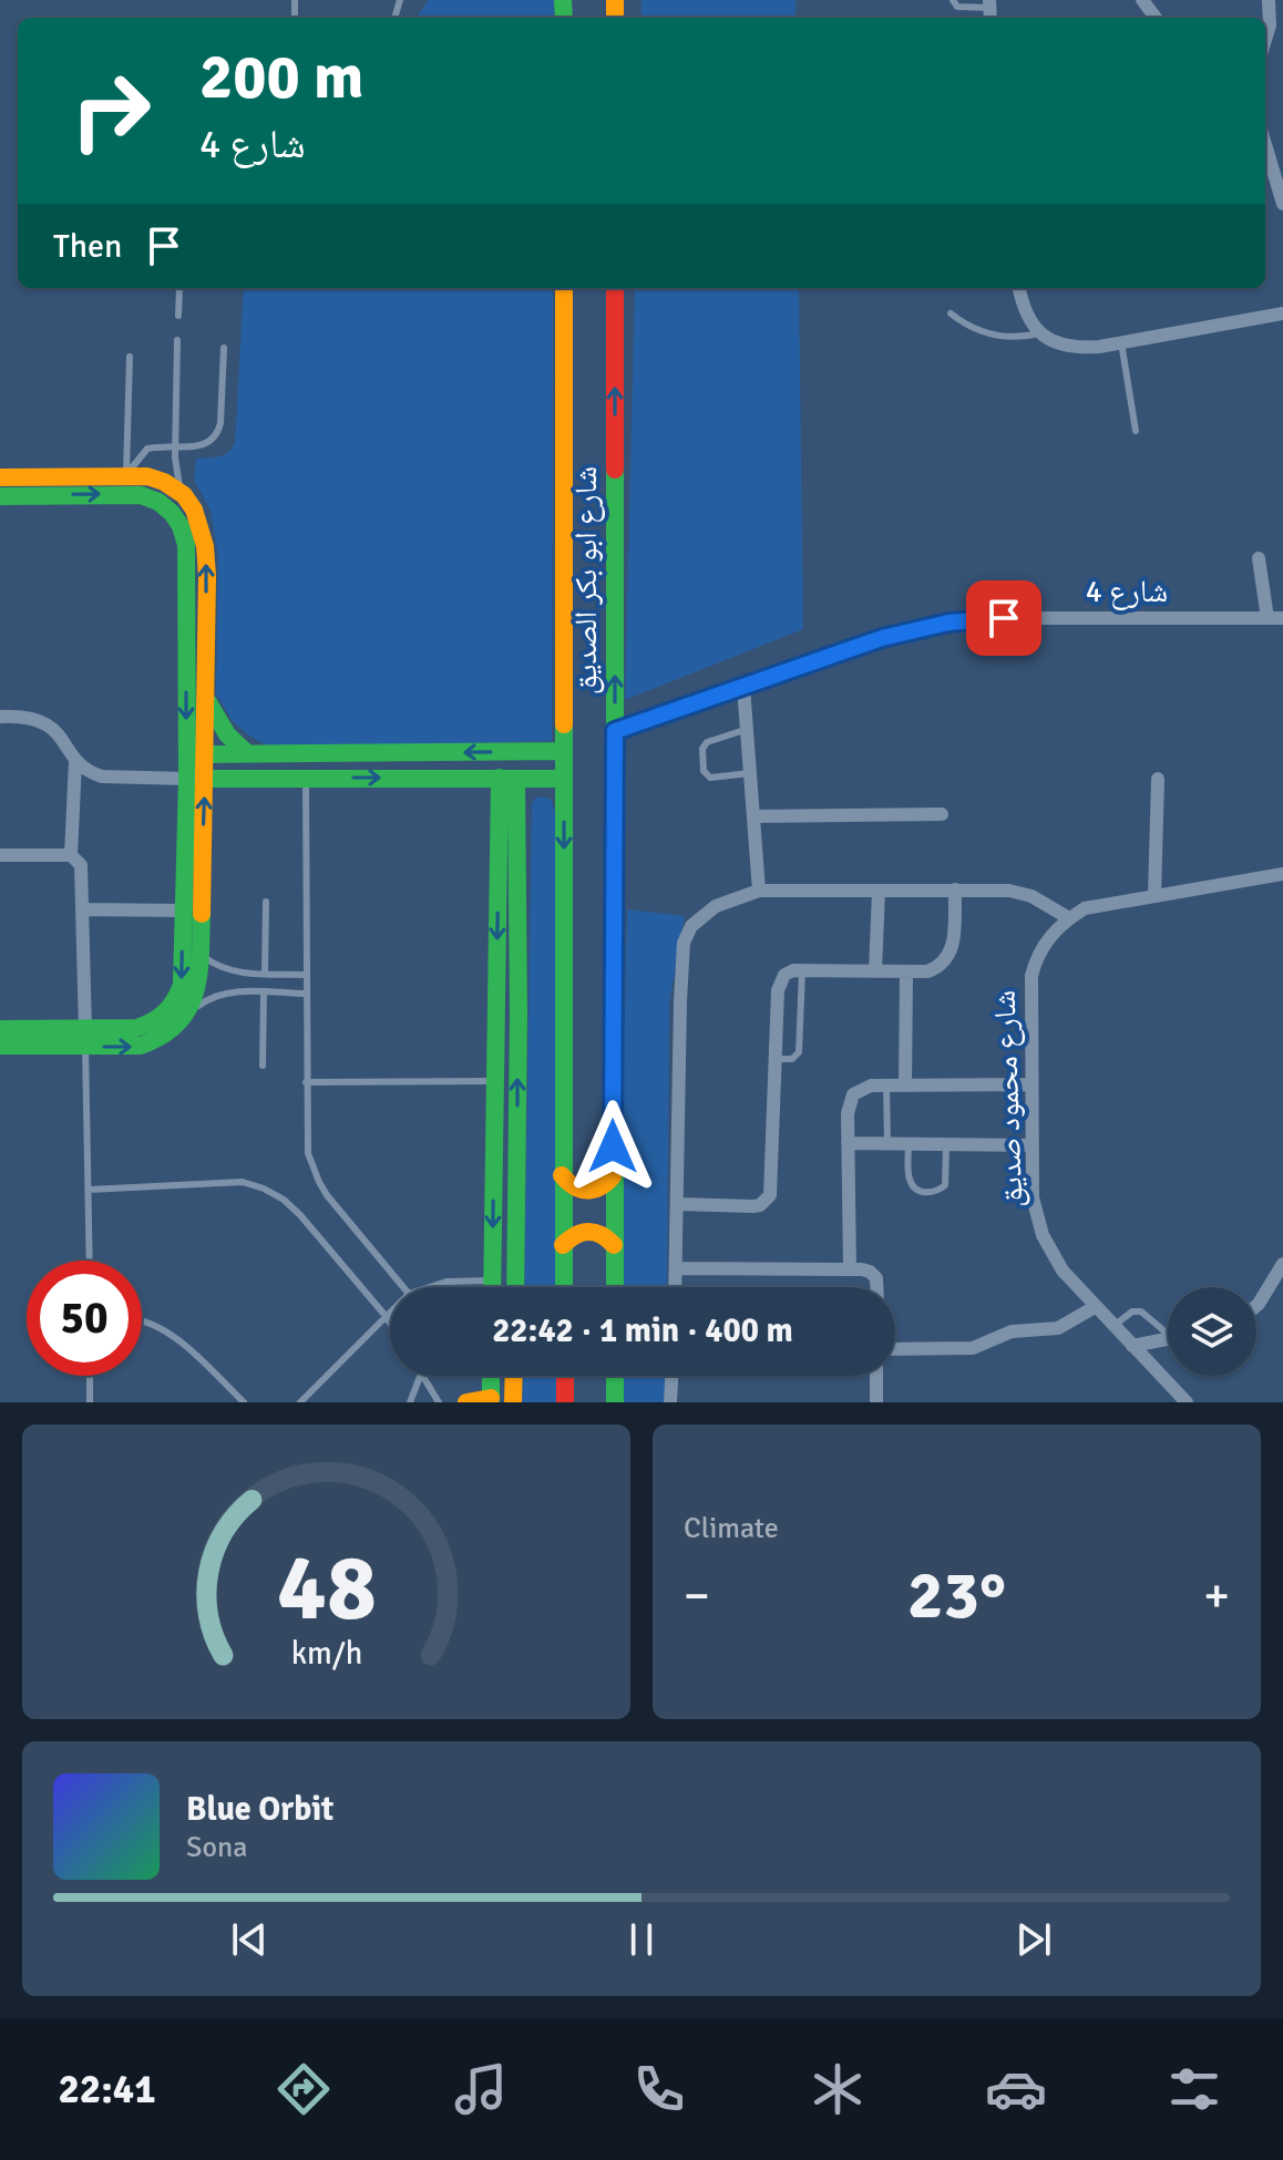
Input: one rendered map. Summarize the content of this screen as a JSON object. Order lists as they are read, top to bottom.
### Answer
{
  "streets": {
    "street": ["شارع ابو بكر الصديق", "شارع 4", "شارع محمود صديق"]
  },
  "crossings": [
    ["شارع ابو بكر الصديق", "شارع 4"]
  ],
  "page": {
    "turn": ["200 m", "شارع 4"],
    "then": "Then",
    "limit": "50",
    "trip": "22:42 · 1 min · 400 m",
    "tile": "Climate",
    "heat": ["−", "23°", "+"],
    "song": ["Blue Orbit", "Sona"],
    "tabs": "22:41",
    "gauge": ["48", "km/h"]
  }
}
